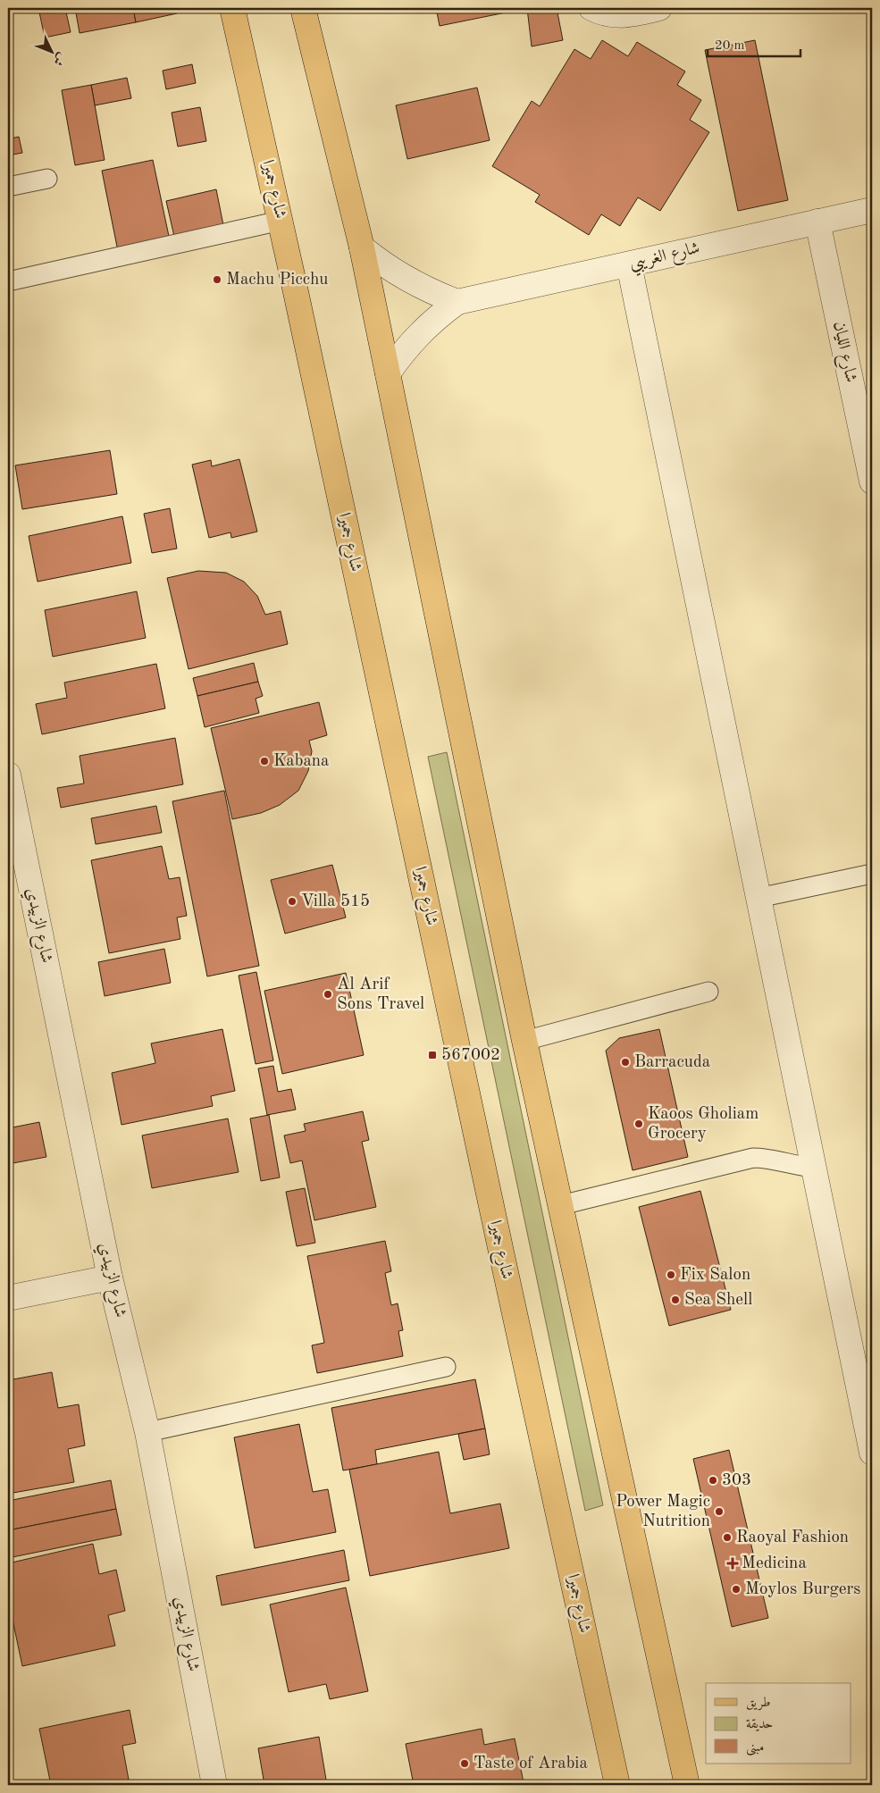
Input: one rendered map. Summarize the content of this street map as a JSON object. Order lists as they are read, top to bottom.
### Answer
{
  "streets": {
    "main road": ["شارع جميرا"],
    "street": ["شارع الغريبي", "شارع الليان", "شارع الزبيدي"]
  },
  "crossings": [
    ["شارع الغريبي", "شارع الليان"]
  ],
  "places": {
    "other": [
      "Machu Picchu",
      "Kabana",
      "Villa 515",
      "Al Arif Sons Travel",
      "Barracuda",
      "Kaoos Gholiam Grocery",
      "Fix Salon",
      "Sea Shell",
      "303",
      "Power Magic Nutrition",
      "Raoyal Fashion",
      "Moylos Burgers",
      "Taste of Arabia"
    ],
    "transit": ["567002"],
    "health": ["Medicina"]
  },
  "legend": ["طريق", "حديقة", "مبنى"],
  "scale_bar": "20 m",
  "north": "bottom right"
}
